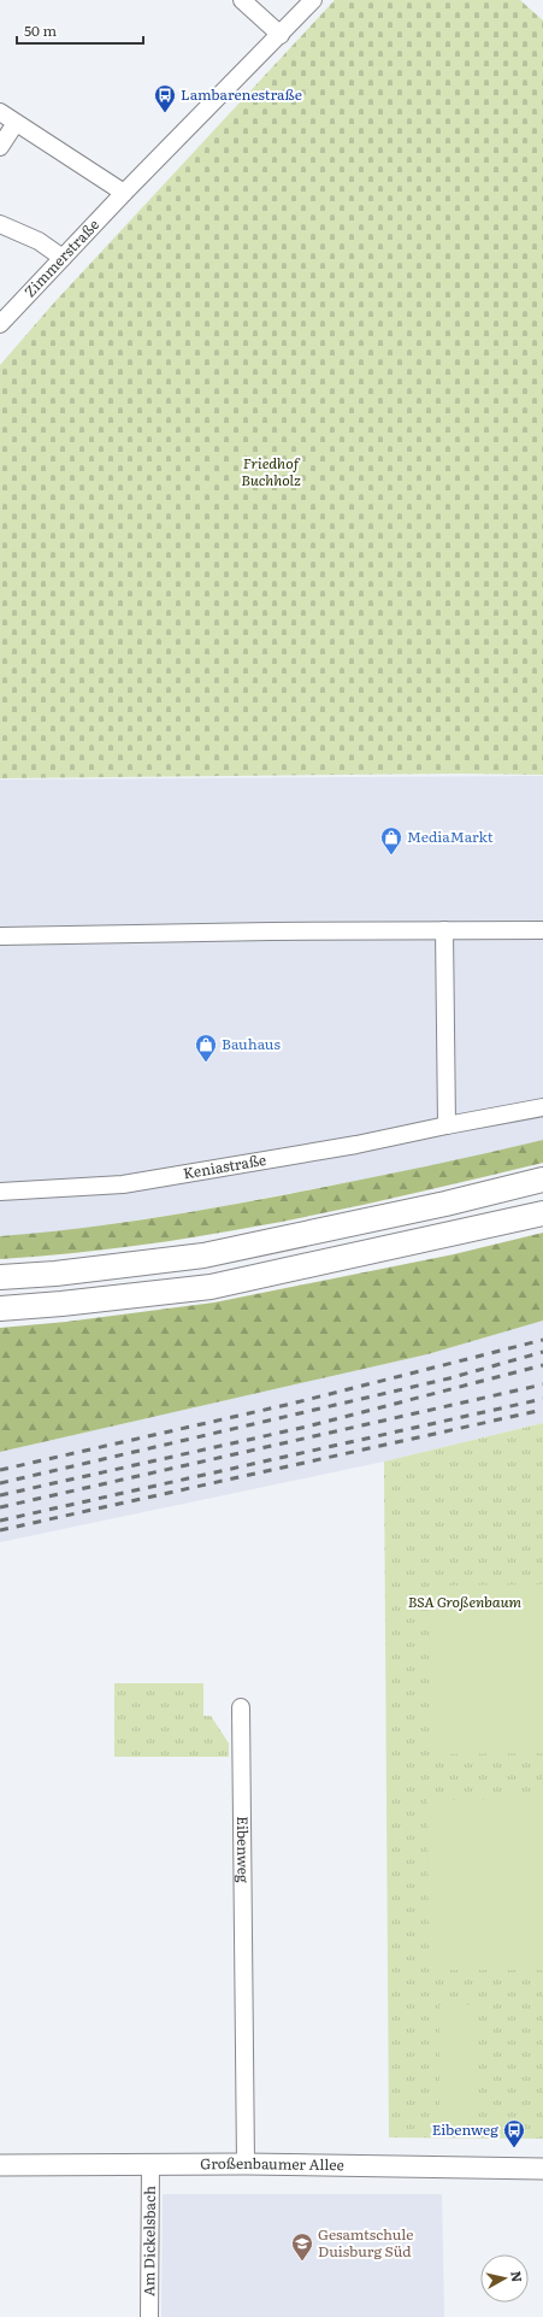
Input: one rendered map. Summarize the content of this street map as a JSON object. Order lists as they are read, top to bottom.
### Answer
{
  "streets": {
    "main road": ["Großenbaumer Allee"],
    "street": [
      "Zimmerstraße",
      "Keniastraße",
      "Eibenweg",
      "Am Dickelsbach"
    ]
  },
  "crossings": [
    ["Eibenweg", "Großenbaumer Allee"],
    ["Großenbaumer Allee", "Am Dickelsbach"]
  ],
  "parks": ["Friedhof Buchholz", "BSA Großenbaum"],
  "places": {
    "bus stop": ["Lambarenestraße", "Eibenweg"],
    "shop": ["MediaMarkt", "Bauhaus"],
    "school or university": ["Gesamtschule Duisburg Süd"]
  },
  "scale_bar": "50 m",
  "north": "right"
}
